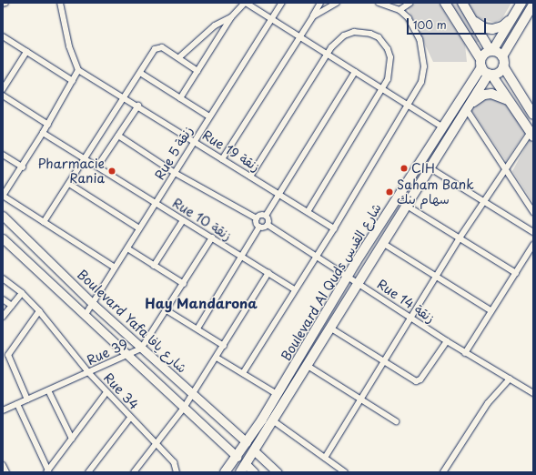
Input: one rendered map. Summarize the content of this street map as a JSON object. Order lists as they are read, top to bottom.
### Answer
{
  "streets": {
    "main road": ["Boulevard Al Quds شارع القدس"],
    "street": [
      "Rue 19 زنقة",
      "Rue 5 زنقة",
      "Rue 10 زنقة",
      "Rue 14 زنقة",
      "Boulevard Yafa شارع يافا",
      "Rue 39",
      "Rue 34"
    ]
  },
  "crossings": [
    ["Rue 19 زنقة", "Rue 5 زنقة"],
    ["Rue 5 زنقة", "Rue 10 زنقة"],
    ["Rue 5 زنقة", "Boulevard Yafa شارع يافا"],
    ["Rue 10 زنقة", "Rue 39"],
    ["Boulevard Al Quds شارع القدس", "Rue 14 زنقة"],
    ["Boulevard Al Quds شارع القدس", "Boulevard Yafa شارع يافا"],
    ["Boulevard Yafa شارع يافا", "Rue 39"],
    ["Rue 39", "Rue 34"]
  ],
  "districts": ["Hay Mandarona"],
  "places": ["CIH", "Pharmacie Rania", "Saham Bank سهام بنك"],
  "scale_bar": "100 m"
}
